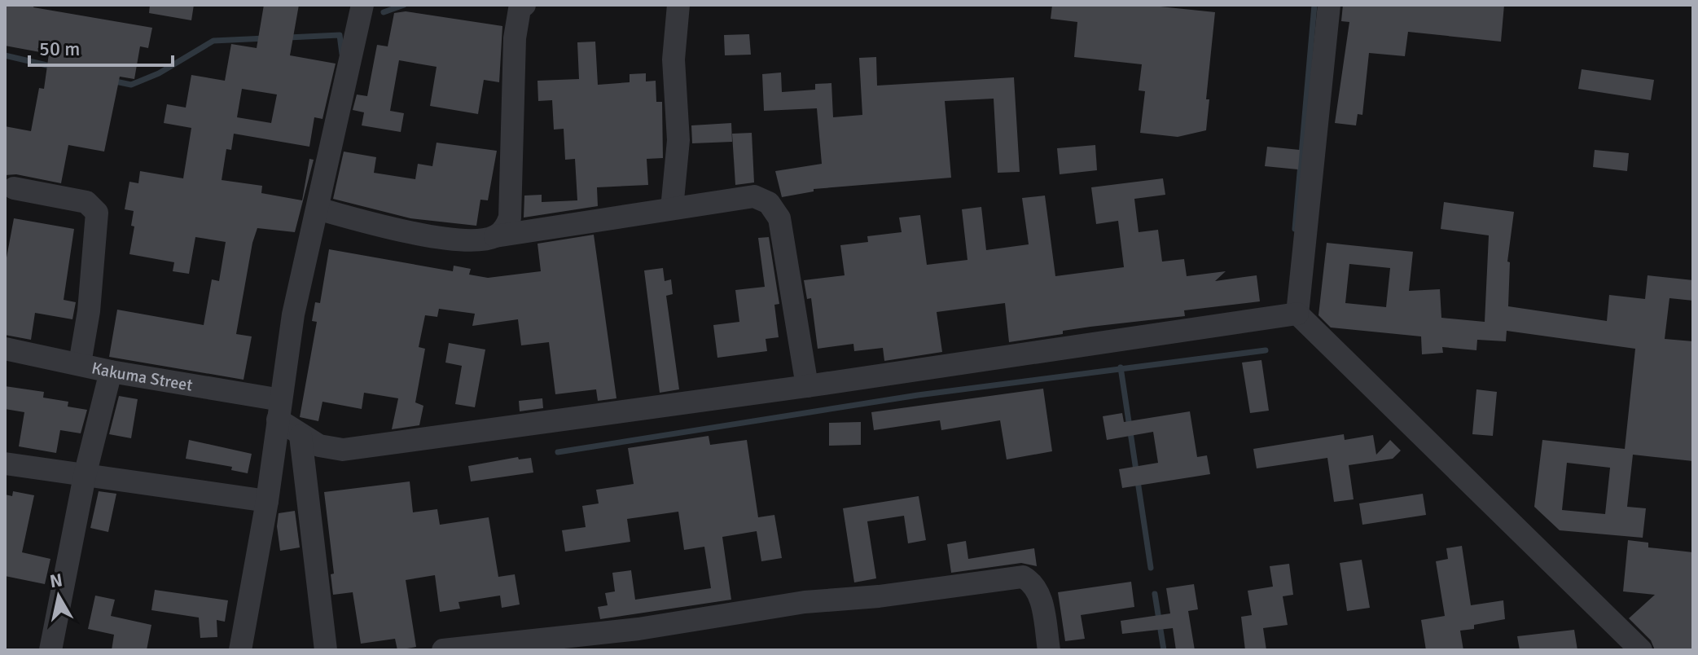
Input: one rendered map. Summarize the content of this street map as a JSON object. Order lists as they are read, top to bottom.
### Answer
{
  "streets": {
    "street": ["Kakuma Street"]
  },
  "scale_bar": "50 m",
  "north": "top"
}
